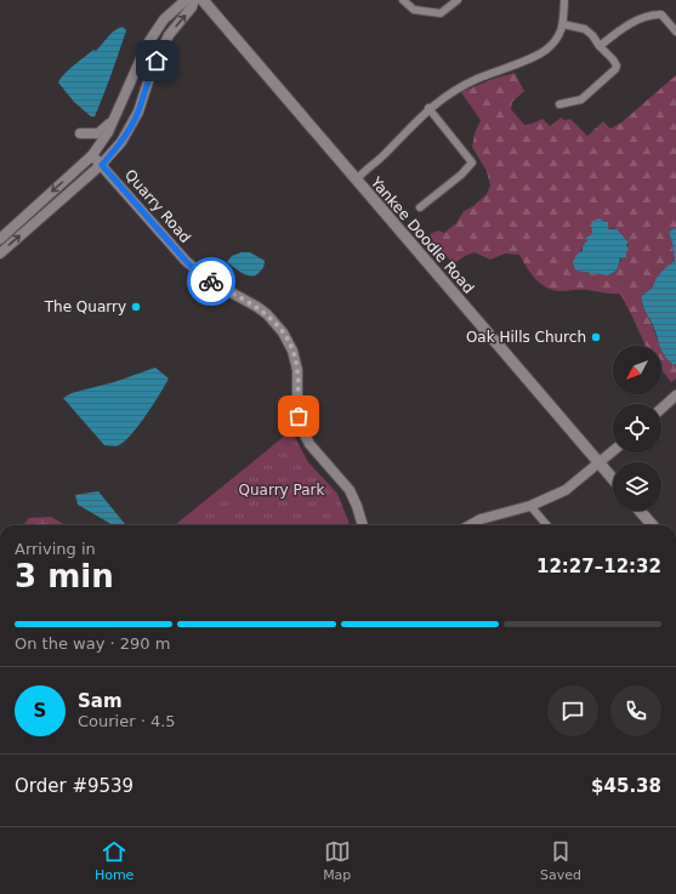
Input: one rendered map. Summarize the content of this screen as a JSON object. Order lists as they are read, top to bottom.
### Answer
{
  "streets": {
    "main road": ["Yankee Doodle Road"],
    "street": ["Quarry Road"]
  },
  "parks": ["Quarry Park"],
  "places": ["The Quarry", "Oak Hills Church"],
  "north": "bottom left",
  "page": {
    "heading": ["3 min", "Arriving in", "12:27–12:32"],
    "panel": [
      "Sam",
      "Courier · 4.5",
      "Order #9539",
      "$45.38"
    ],
    "bar": "On the way · 290 m",
    "round": "S",
    "tabs": ["Home", "Map", "Saved"]
  }
}
